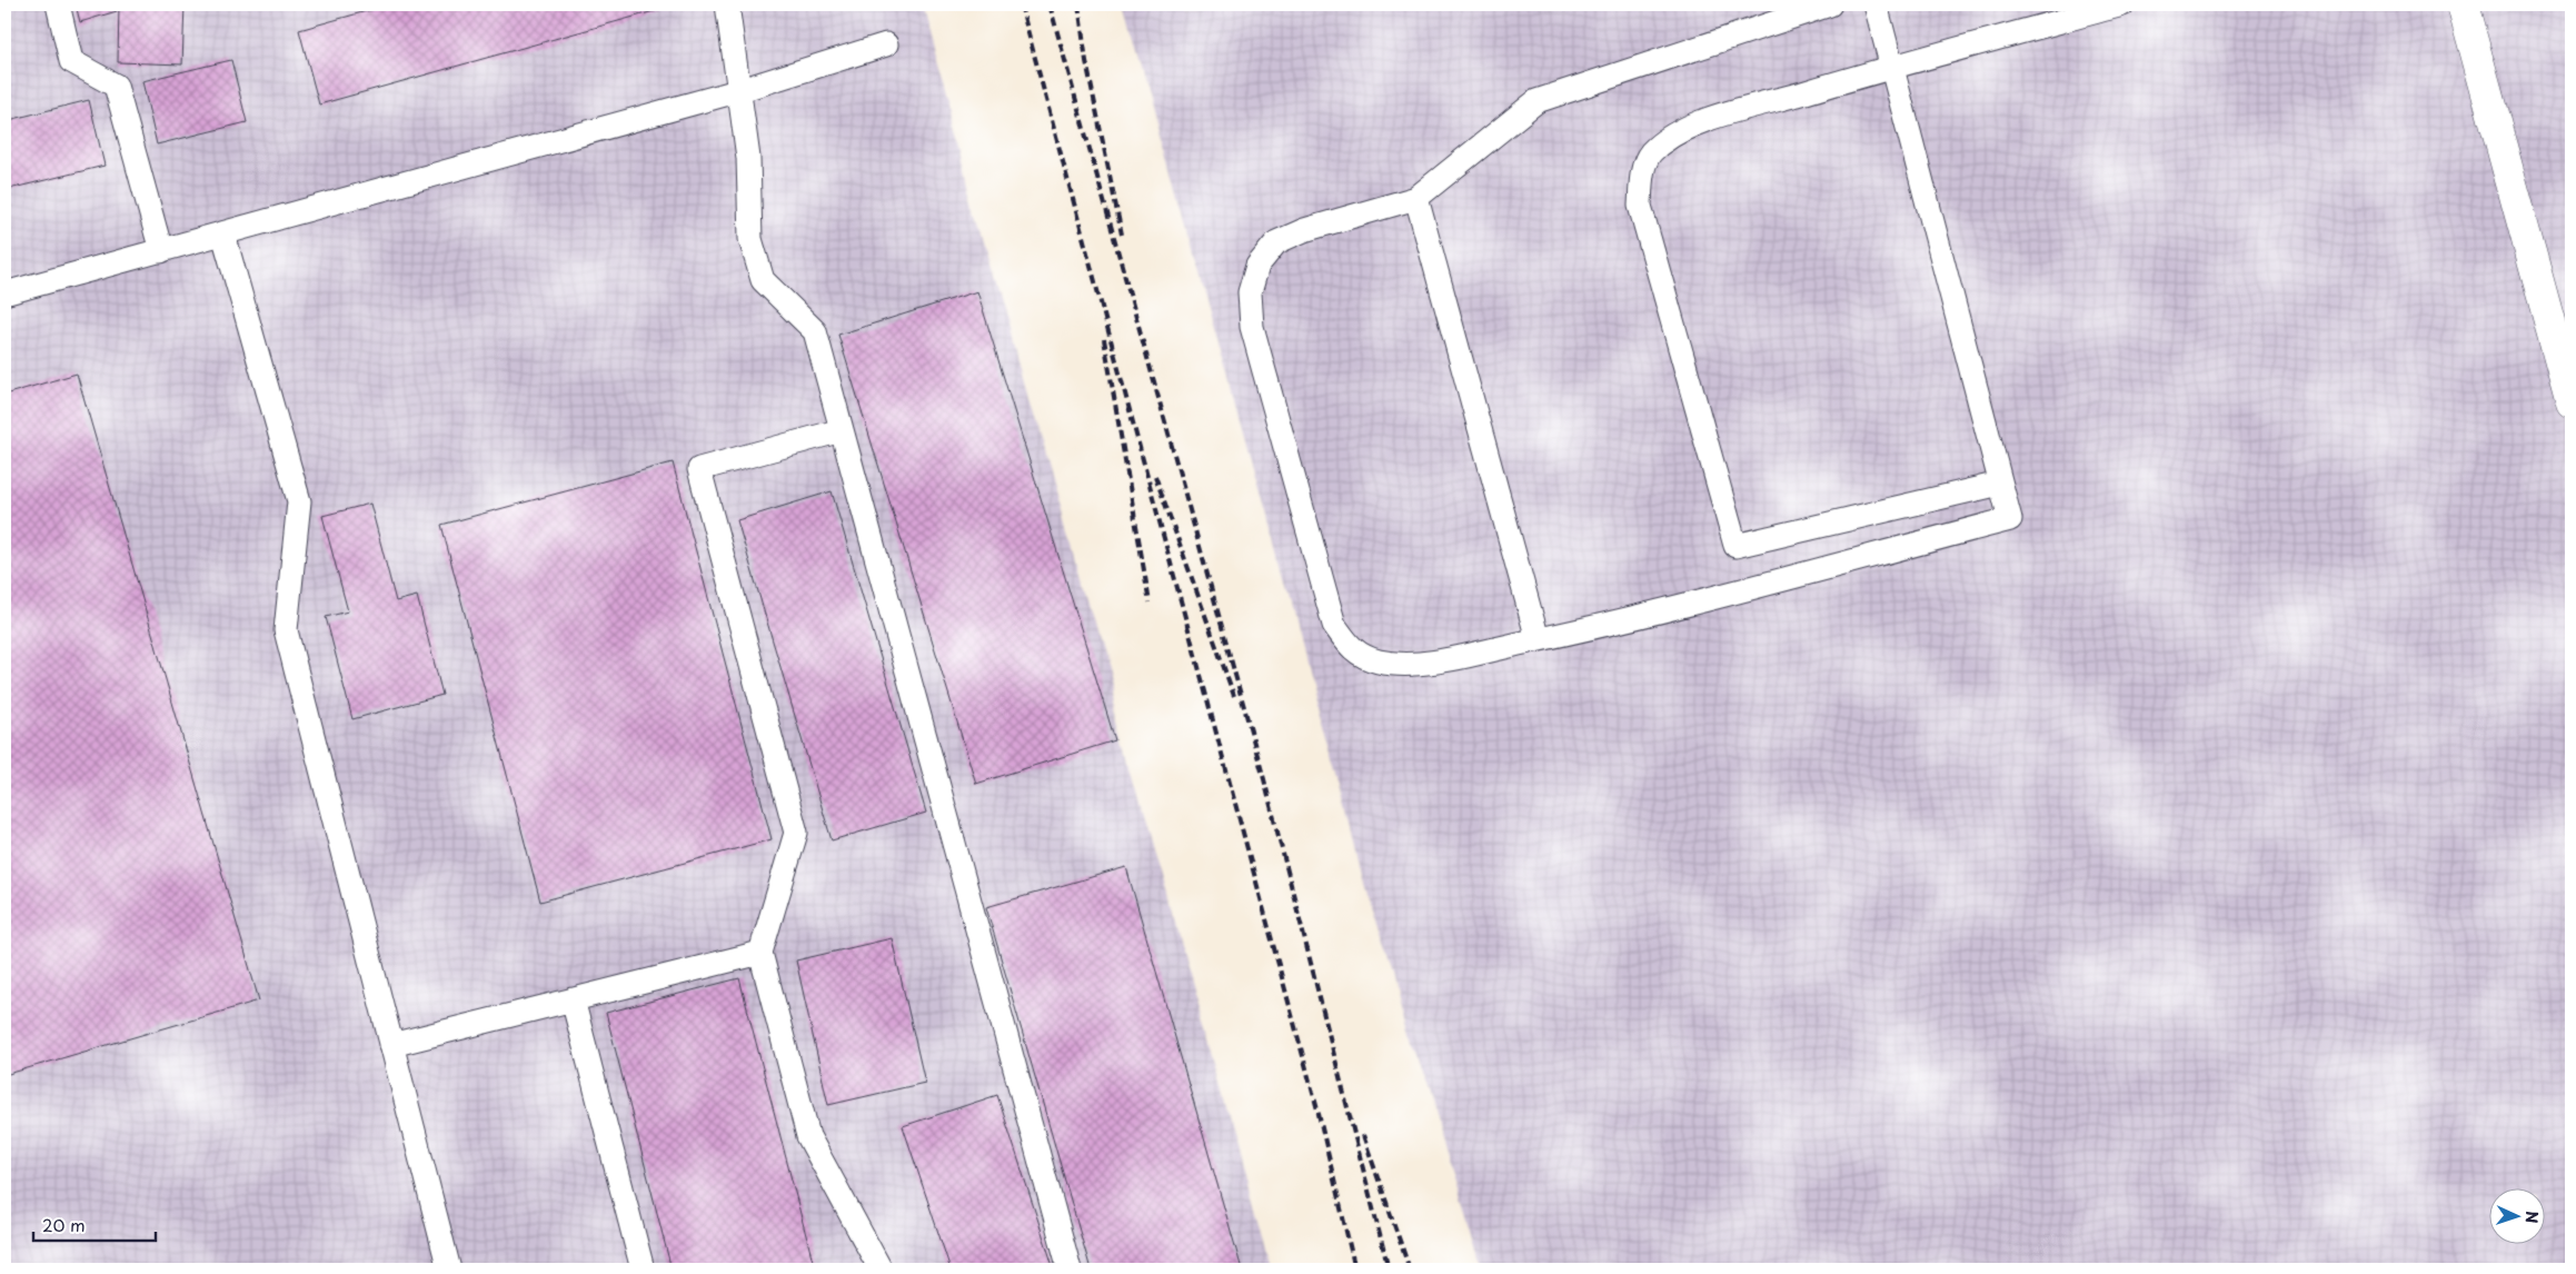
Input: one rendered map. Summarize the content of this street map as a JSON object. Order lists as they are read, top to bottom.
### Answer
{
  "scale_bar": "20 m",
  "north": "right"
}
